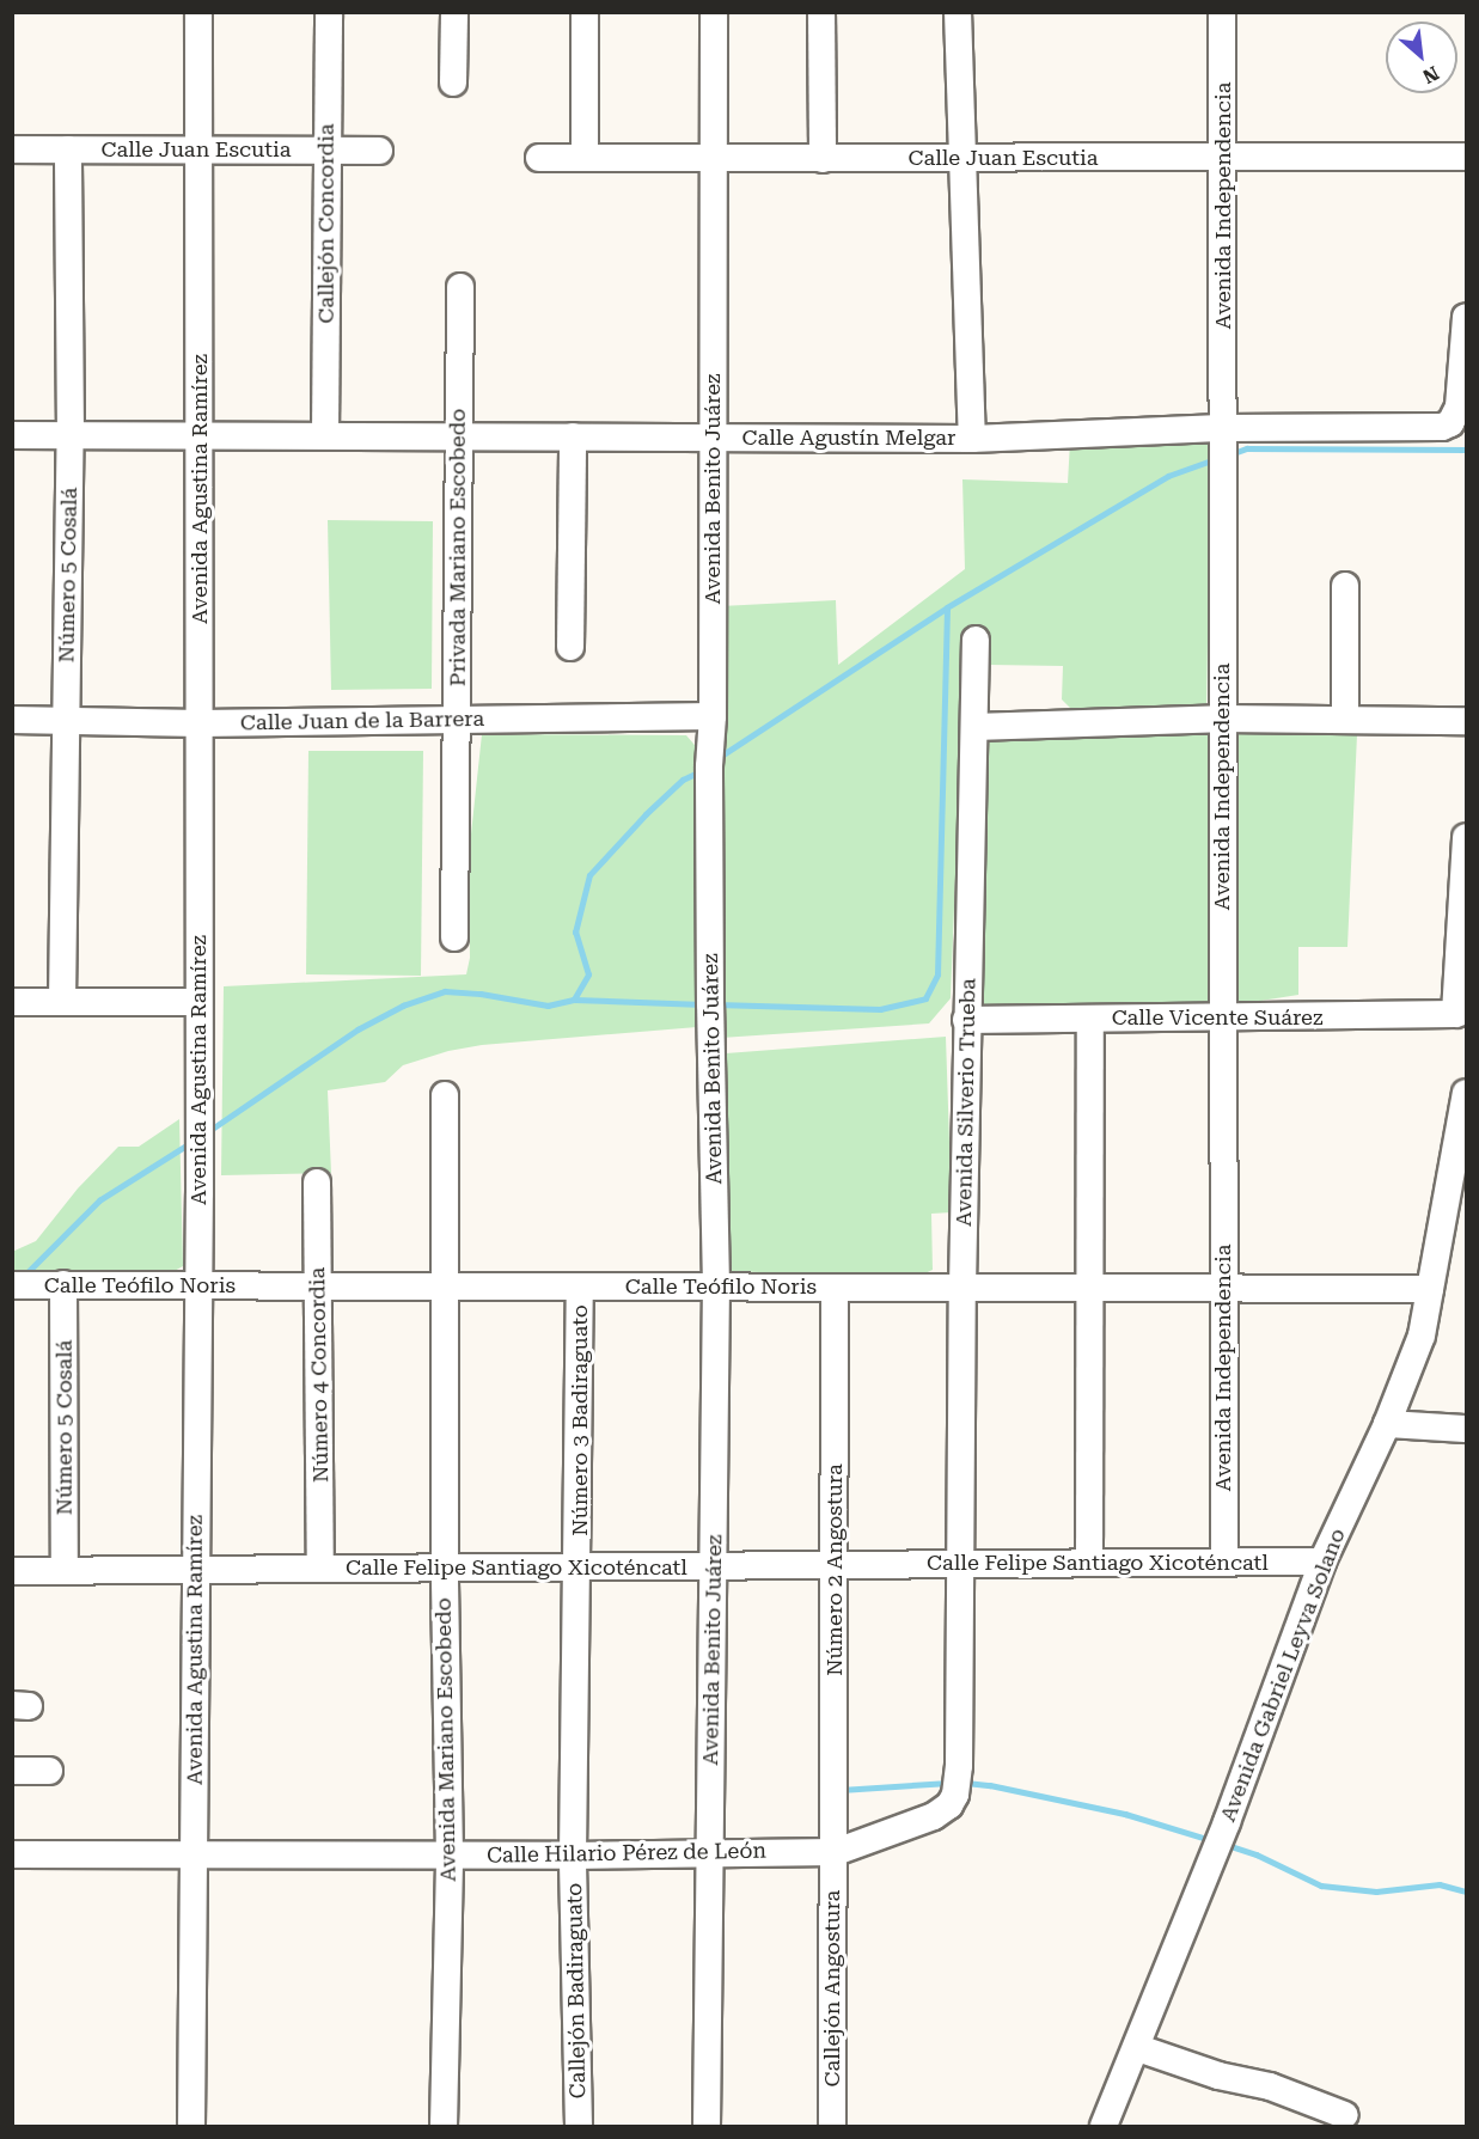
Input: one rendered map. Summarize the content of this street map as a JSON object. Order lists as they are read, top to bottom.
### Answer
{
  "streets": {
    "street": [
      "Calle Juan Escutia",
      "Avenida Independencia",
      "Callejón Concordia",
      "Calle Agustín Melgar",
      "Avenida Agustina Ramírez",
      "Avenida Benito Juárez",
      "Privada Mariano Escobedo",
      "Número 5 Cosalá",
      "Calle Juan de la Barrera",
      "Calle Vicente Suárez",
      "Avenida Silverio Trueba",
      "Calle Teófilo Noris",
      "Número 4 Concordia",
      "Número 3 Badiraguato",
      "Calle Felipe Santiago Xicoténcatl",
      "Número 2 Angostura",
      "Avenida Gabriel Leyva Solano",
      "Avenida Mariano Escobedo",
      "Calle Hilario Pérez de León",
      "Callejón Angostura",
      "Callejón Badiraguato"
    ]
  },
  "crossings": [
    ["Calle Juan Escutia", "Avenida Independencia"],
    ["Calle Juan Escutia", "Callejón Concordia"],
    ["Calle Juan Escutia", "Avenida Agustina Ramírez"],
    ["Calle Juan Escutia", "Avenida Benito Juárez"],
    ["Calle Juan Escutia", "Número 5 Cosalá"],
    ["Avenida Independencia", "Calle Agustín Melgar"],
    ["Avenida Independencia", "Calle Vicente Suárez"],
    ["Avenida Independencia", "Calle Teófilo Noris"],
    ["Avenida Independencia", "Calle Felipe Santiago Xicoténcatl"],
    ["Callejón Concordia", "Calle Agustín Melgar"],
    ["Calle Agustín Melgar", "Avenida Agustina Ramírez"],
    ["Calle Agustín Melgar", "Avenida Benito Juárez"],
    ["Calle Agustín Melgar", "Privada Mariano Escobedo"],
    ["Calle Agustín Melgar", "Número 5 Cosalá"],
    ["Avenida Agustina Ramírez", "Calle Juan de la Barrera"],
    ["Avenida Agustina Ramírez", "Calle Teófilo Noris"],
    ["Avenida Agustina Ramírez", "Calle Felipe Santiago Xicoténcatl"],
    ["Avenida Agustina Ramírez", "Calle Hilario Pérez de León"],
    ["Avenida Benito Juárez", "Calle Juan de la Barrera"],
    ["Avenida Benito Juárez", "Calle Teófilo Noris"],
    ["Avenida Benito Juárez", "Calle Felipe Santiago Xicoténcatl"],
    ["Avenida Benito Juárez", "Calle Hilario Pérez de León"],
    ["Privada Mariano Escobedo", "Calle Juan de la Barrera"],
    ["Número 5 Cosalá", "Calle Juan de la Barrera"],
    ["Número 5 Cosalá", "Calle Teófilo Noris"],
    ["Número 5 Cosalá", "Calle Felipe Santiago Xicoténcatl"],
    ["Calle Vicente Suárez", "Avenida Silverio Trueba"],
    ["Avenida Silverio Trueba", "Calle Teófilo Noris"],
    ["Avenida Silverio Trueba", "Calle Felipe Santiago Xicoténcatl"],
    ["Avenida Silverio Trueba", "Calle Hilario Pérez de León"],
    ["Calle Teófilo Noris", "Número 4 Concordia"],
    ["Calle Teófilo Noris", "Número 3 Badiraguato"],
    ["Calle Teófilo Noris", "Número 2 Angostura"],
    ["Calle Teófilo Noris", "Avenida Gabriel Leyva Solano"],
    ["Calle Teófilo Noris", "Avenida Mariano Escobedo"],
    ["Número 4 Concordia", "Calle Felipe Santiago Xicoténcatl"],
    ["Número 3 Badiraguato", "Calle Felipe Santiago Xicoténcatl"],
    ["Número 3 Badiraguato", "Calle Hilario Pérez de León"],
    ["Número 3 Badiraguato", "Callejón Badiraguato"],
    ["Calle Felipe Santiago Xicoténcatl", "Número 2 Angostura"],
    ["Calle Felipe Santiago Xicoténcatl", "Avenida Gabriel Leyva Solano"],
    ["Calle Felipe Santiago Xicoténcatl", "Avenida Mariano Escobedo"],
    ["Número 2 Angostura", "Calle Hilario Pérez de León"],
    ["Número 2 Angostura", "Callejón Angostura"],
    ["Avenida Mariano Escobedo", "Calle Hilario Pérez de León"],
    ["Calle Hilario Pérez de León", "Callejón Angostura"],
    ["Calle Hilario Pérez de León", "Callejón Badiraguato"]
  ],
  "north": "bottom right"
}
